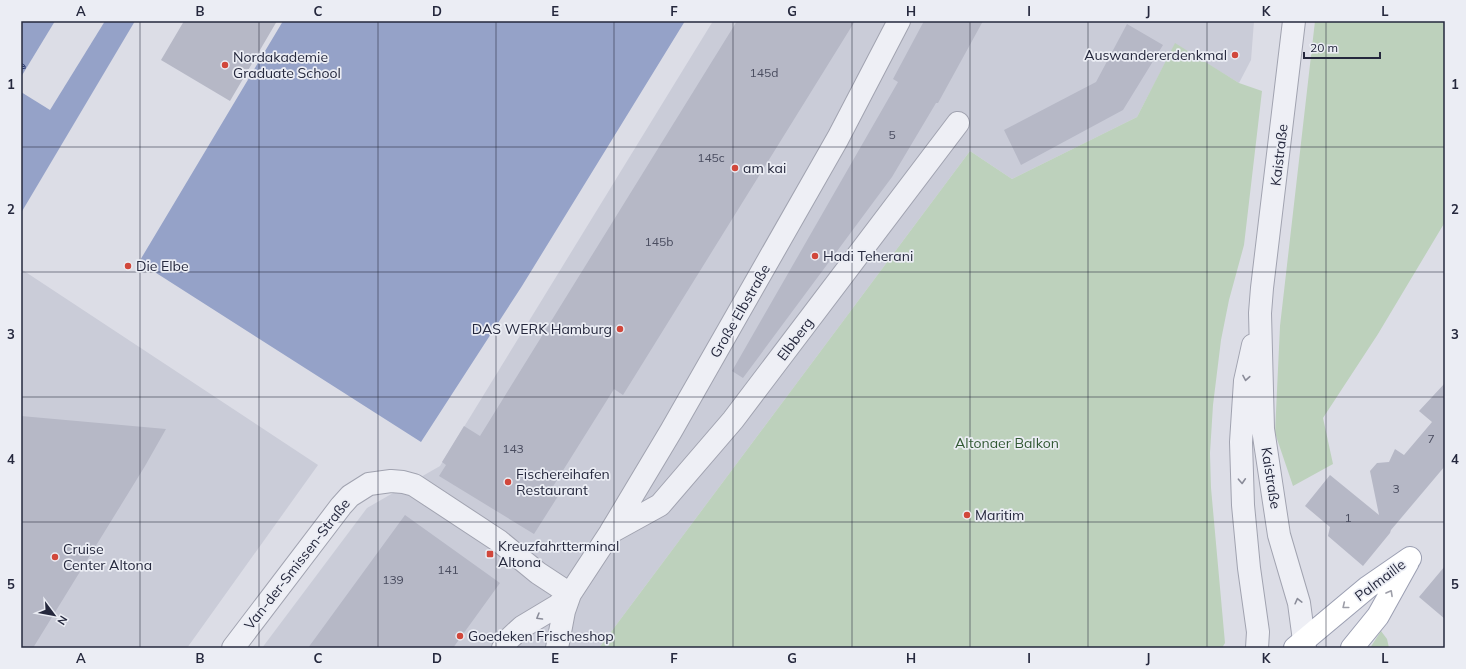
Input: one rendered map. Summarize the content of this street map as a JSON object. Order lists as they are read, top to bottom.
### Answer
{
  "streets": {
    "main road": ["Palmaille"],
    "street": [
      "Kaistraße",
      "Große Elbstraße",
      "Elbberg",
      "Van-der-Smissen-Straße"
    ]
  },
  "crossings": [
    ["Kaistraße", "Palmaille"],
    ["Große Elbstraße", "Elbberg"],
    ["Große Elbstraße", "Van-der-Smissen-Straße"]
  ],
  "parks": ["Altonaer Balkon"],
  "places": {
    "other": [
      "Auswandererdenkmal",
      "Nordakademie Graduate School",
      "am kai",
      "Hadi Teherani",
      "Die Elbe",
      "DAS WERK Hamburg",
      "Fischereihafen Restaurant",
      "Maritim",
      "Cruise Center Altona",
      "Goedeken Frischeshop"
    ],
    "transit": ["Kreuzfahrtterminal Altona"]
  },
  "house_numbers": [
    "145d",
    "5",
    "145c",
    "145b",
    "7",
    "143",
    "3",
    "1",
    "141",
    "139"
  ],
  "scale_bar": "20 m",
  "north": "bottom right",
  "grid": {
    "columns": [
      "A",
      "B",
      "C",
      "D",
      "E",
      "F",
      "G",
      "H",
      "I",
      "J",
      "K",
      "L"
    ],
    "rows": [
      "1",
      "2",
      "3",
      "4",
      "5"
    ]
  }
}
